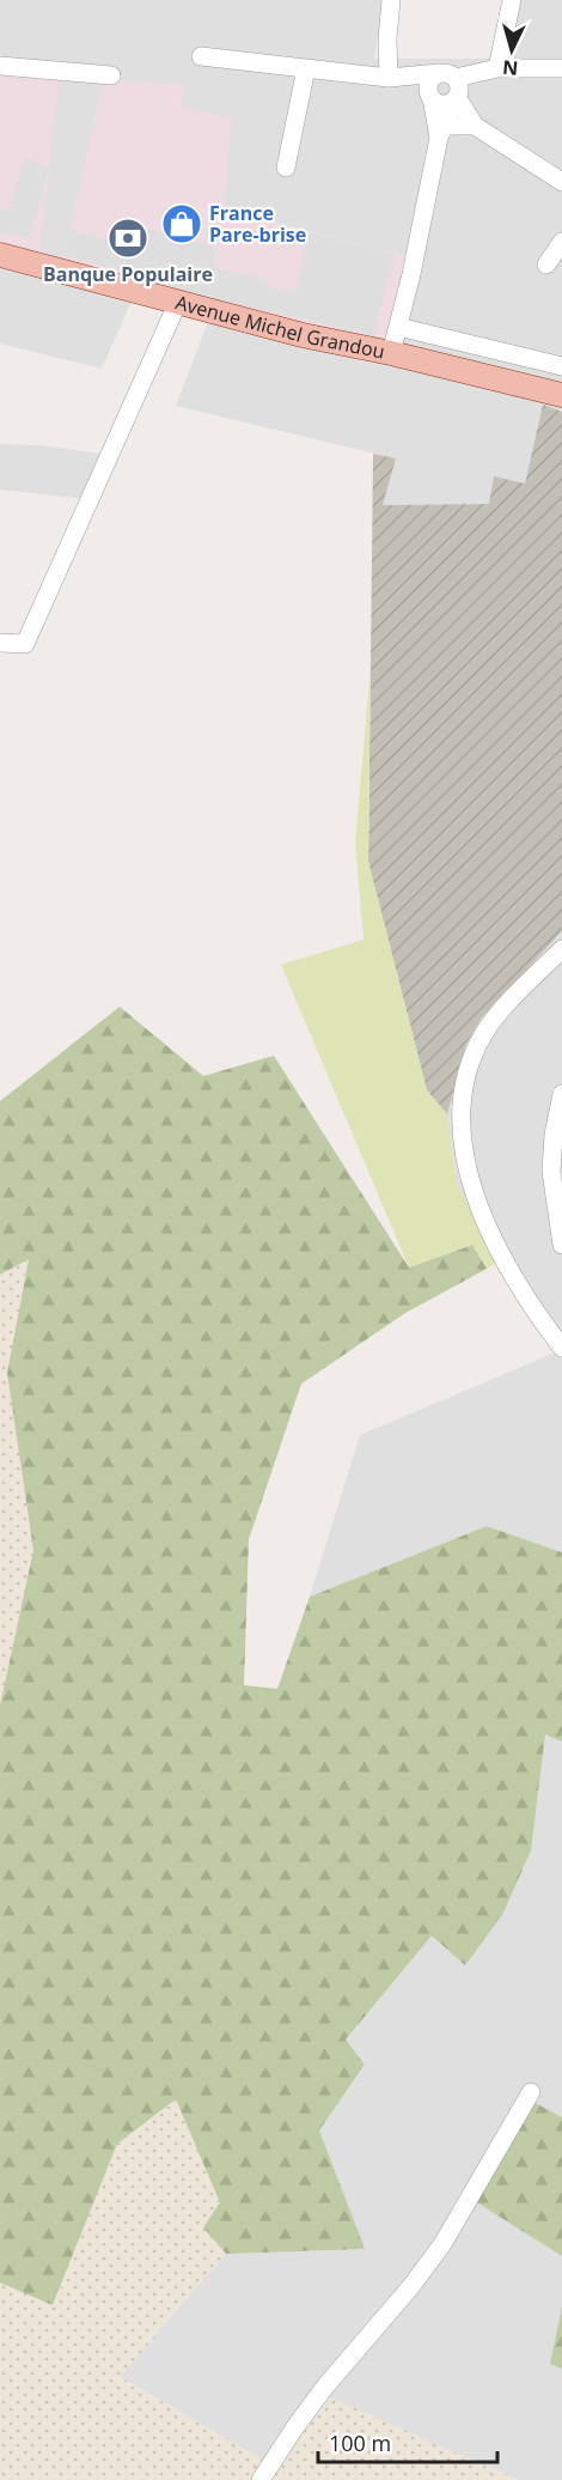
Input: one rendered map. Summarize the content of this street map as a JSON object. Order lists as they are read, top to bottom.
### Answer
{
  "streets": {
    "main road": ["Avenue Michel Grandou"]
  },
  "places": {
    "shop": ["France Pare-brise"],
    "bank": ["Banque Populaire"]
  },
  "scale_bar": "100 m",
  "north": "bottom"
}
